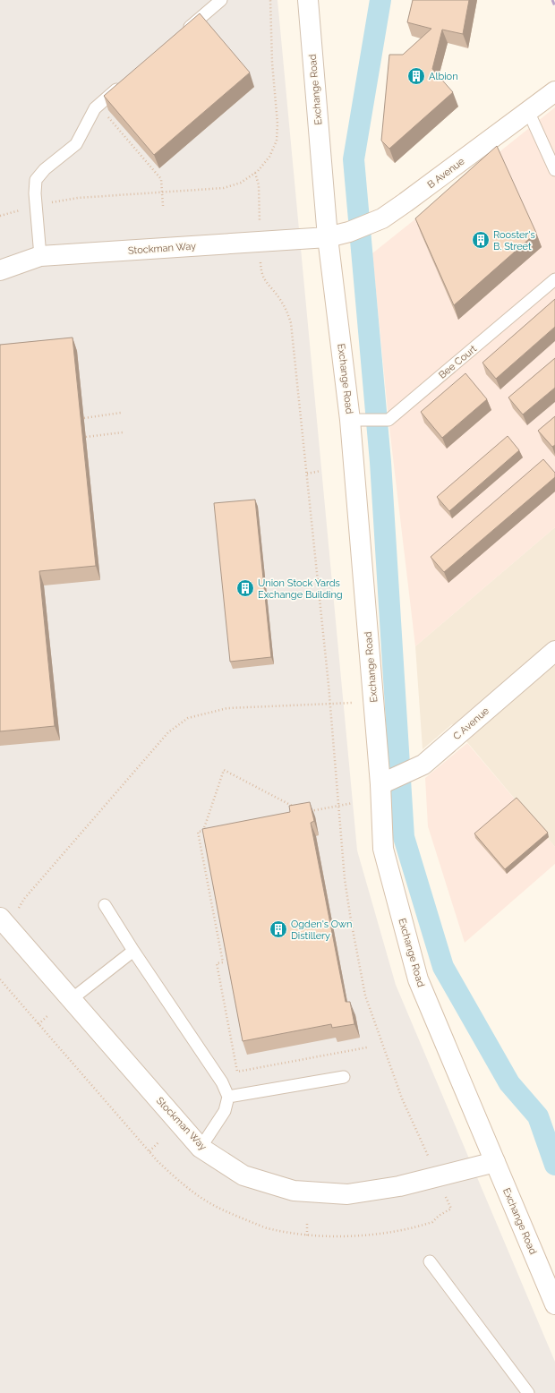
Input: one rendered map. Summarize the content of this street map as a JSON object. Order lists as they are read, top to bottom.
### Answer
{
  "streets": {
    "street": [
      "Exchange Road",
      "B Avenue",
      "Stockman Way",
      "C Avenue"
    ],
    "lane": ["Bee Court"]
  },
  "crossings": [
    ["Exchange Road", "B Avenue"],
    ["Exchange Road", "Stockman Way"],
    ["Exchange Road", "Bee Court"],
    ["Exchange Road", "C Avenue"],
    ["B Avenue", "Stockman Way"]
  ],
  "places": {
    "building": [
      "Albion",
      "Rooster's B. Street",
      "Union Stock Yards Exchange Building",
      "Ogden's Own Distillery"
    ]
  }
}
